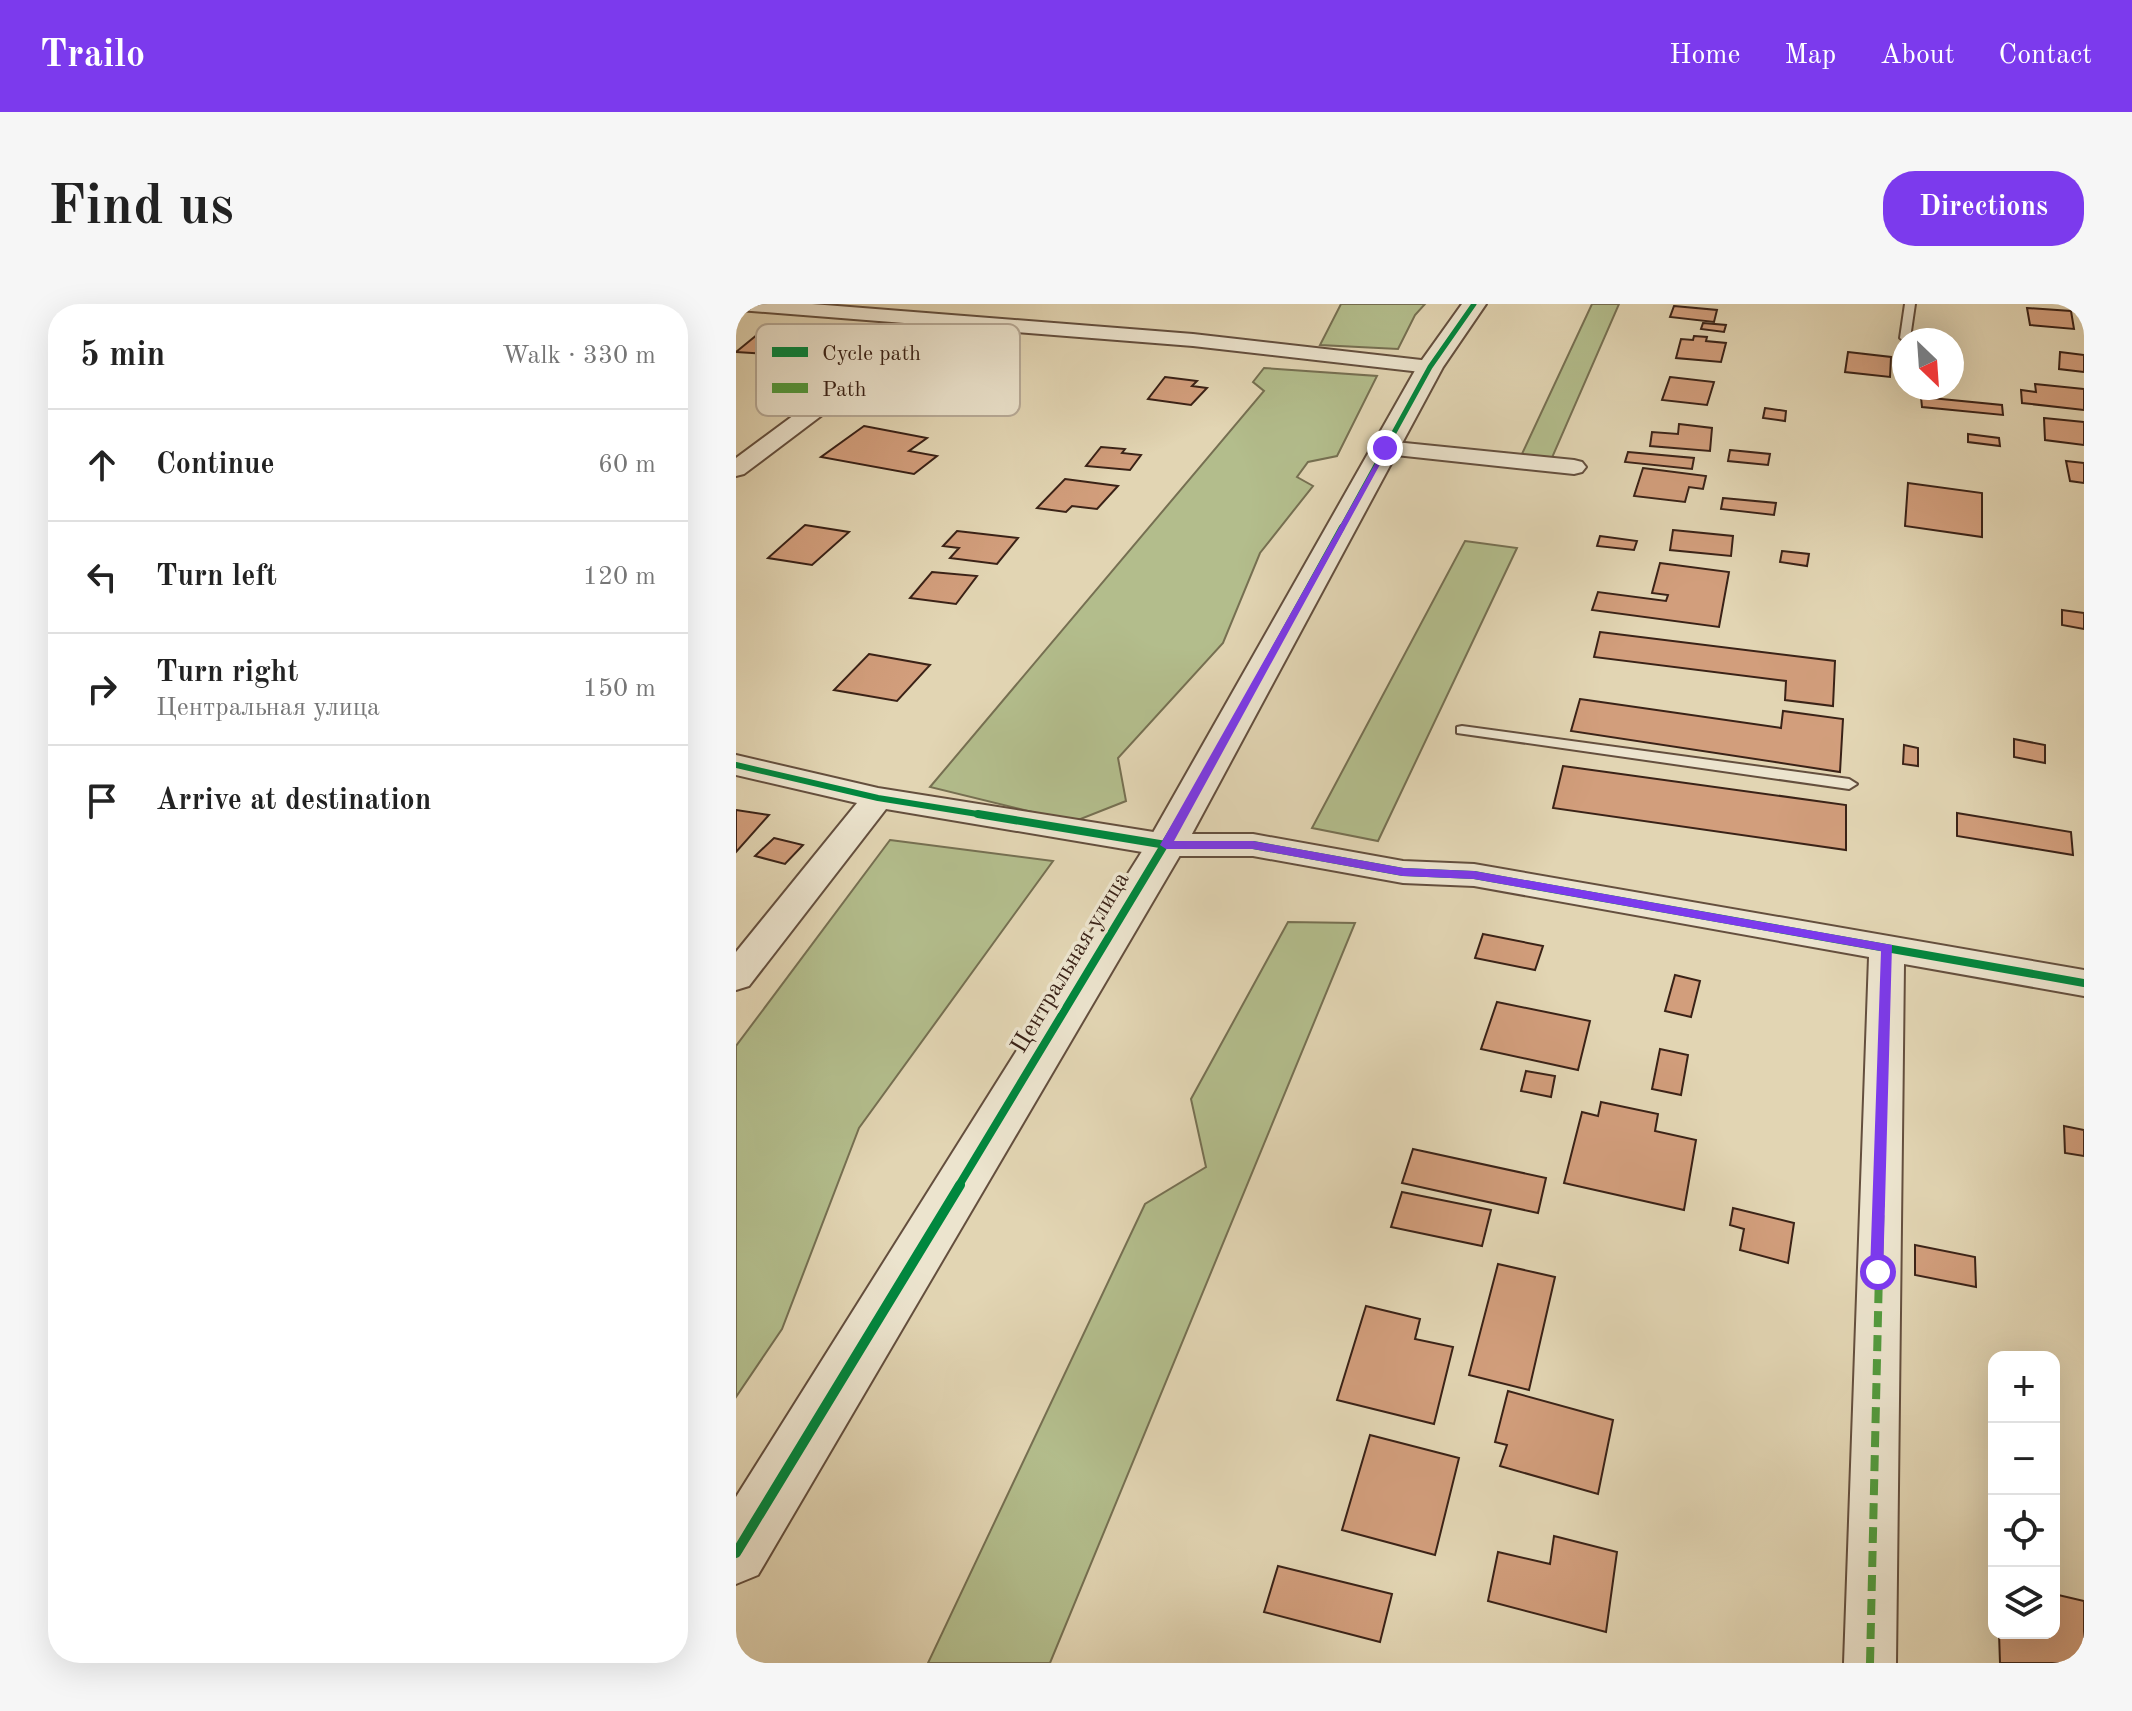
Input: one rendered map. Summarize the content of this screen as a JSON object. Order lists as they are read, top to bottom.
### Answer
{
  "streets": {
    "street": ["Центральная улица"]
  },
  "legend": ["Cycle path", "Path"],
  "north": "bottom right",
  "page": {
    "header": "Trailo",
    "nav": [
      "Home",
      "Map",
      "About",
      "Contact"
    ],
    "buttons": "Directions",
    "title": "Find us",
    "heading": ["5 min", "Walk · 330 m"],
    "list": [
      ["Continue", "60 m"],
      ["Turn left", "120 m"],
      ["Turn right", "Центральная улица", "150 m"],
      "Arrive at destination"
    ],
    "map_buttons": ["+", "−"]
  }
}
